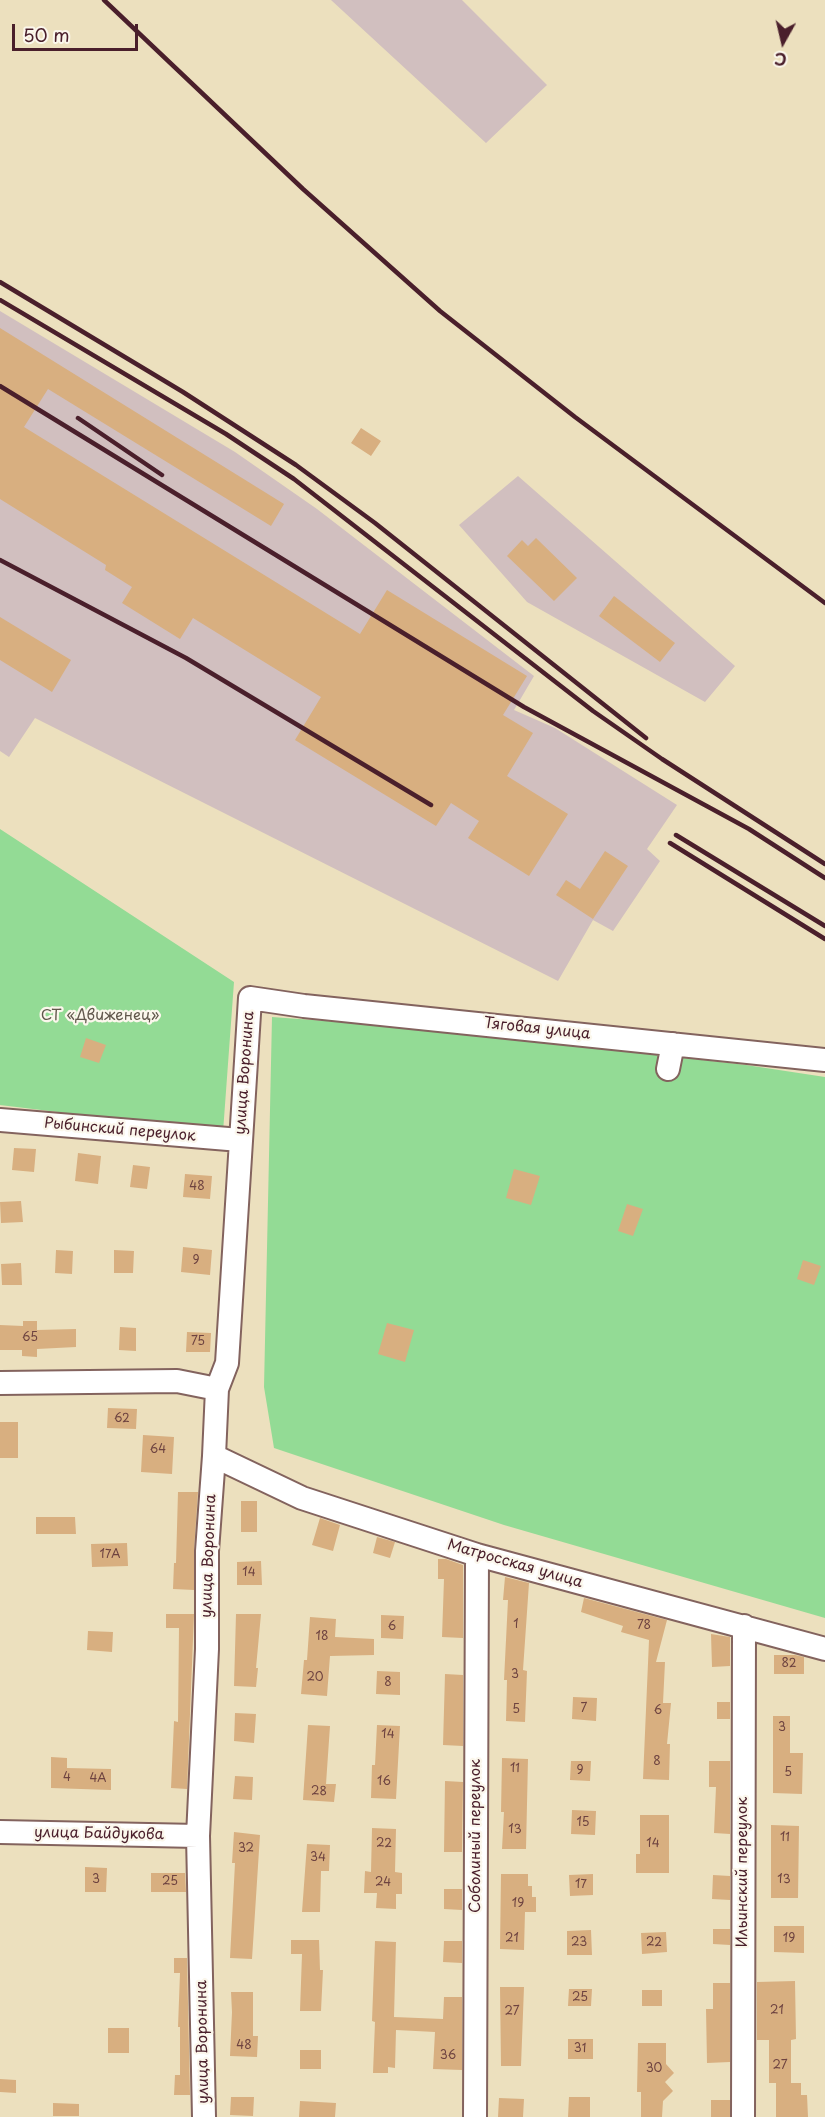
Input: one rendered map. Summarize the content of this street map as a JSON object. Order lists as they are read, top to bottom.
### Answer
{
  "streets": {
    "street": [
      "Тяговая улица",
      "улица Воронина",
      "Рыбинский переулок",
      "Матросская улица",
      "улица Байдукова",
      "Соболиный переулок",
      "Ильинский переулок"
    ]
  },
  "crossings": [
    ["Тяговая улица", "улица Воронина"],
    ["улица Воронина", "Рыбинский переулок"],
    ["улица Воронина", "Матросская улица"],
    ["улица Воронина", "улица Байдукова"],
    ["Матросская улица", "Соболиный переулок"],
    ["Матросская улица", "Ильинский переулок"]
  ],
  "parks": ["СТ «Движенец»"],
  "house_numbers": [
    "48",
    "9",
    "65",
    "75",
    "62",
    "64",
    "17А",
    "14",
    "1",
    "78",
    "6",
    "18",
    "82",
    "3",
    "20",
    "8",
    "7",
    "5",
    "6",
    "3",
    "14",
    "8",
    "11",
    "9",
    "5",
    "4",
    "4А",
    "16",
    "28",
    "15",
    "13",
    "11",
    "22",
    "14",
    "32",
    "34",
    "3",
    "13",
    "25",
    "24",
    "17",
    "19",
    "21",
    "19",
    "23",
    "22",
    "25",
    "21",
    "27",
    "48",
    "31",
    "36",
    "27",
    "30"
  ],
  "scale_bar": "50 m",
  "north": "bottom"
}
